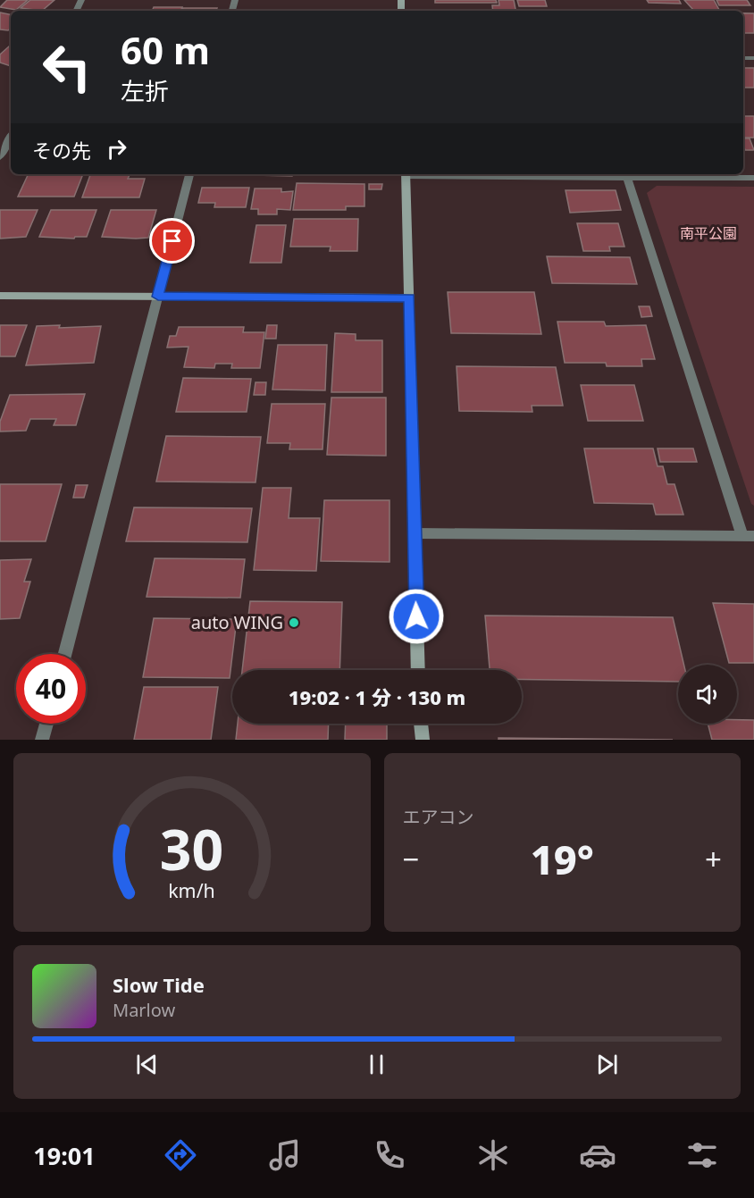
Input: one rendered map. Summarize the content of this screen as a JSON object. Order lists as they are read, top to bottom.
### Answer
{
  "parks": ["南平公園"],
  "places": ["auto WING"],
  "page": {
    "turn": ["60 m", "左折"],
    "then": "その先",
    "limit": "40",
    "trip": "19:02 · 1 分 · 130 m",
    "tile": "エアコン",
    "heat": ["−", "19°", "+"],
    "song": ["Slow Tide", "Marlow"],
    "tabs": "19:01",
    "gauge": ["30", "km/h"]
  }
}
